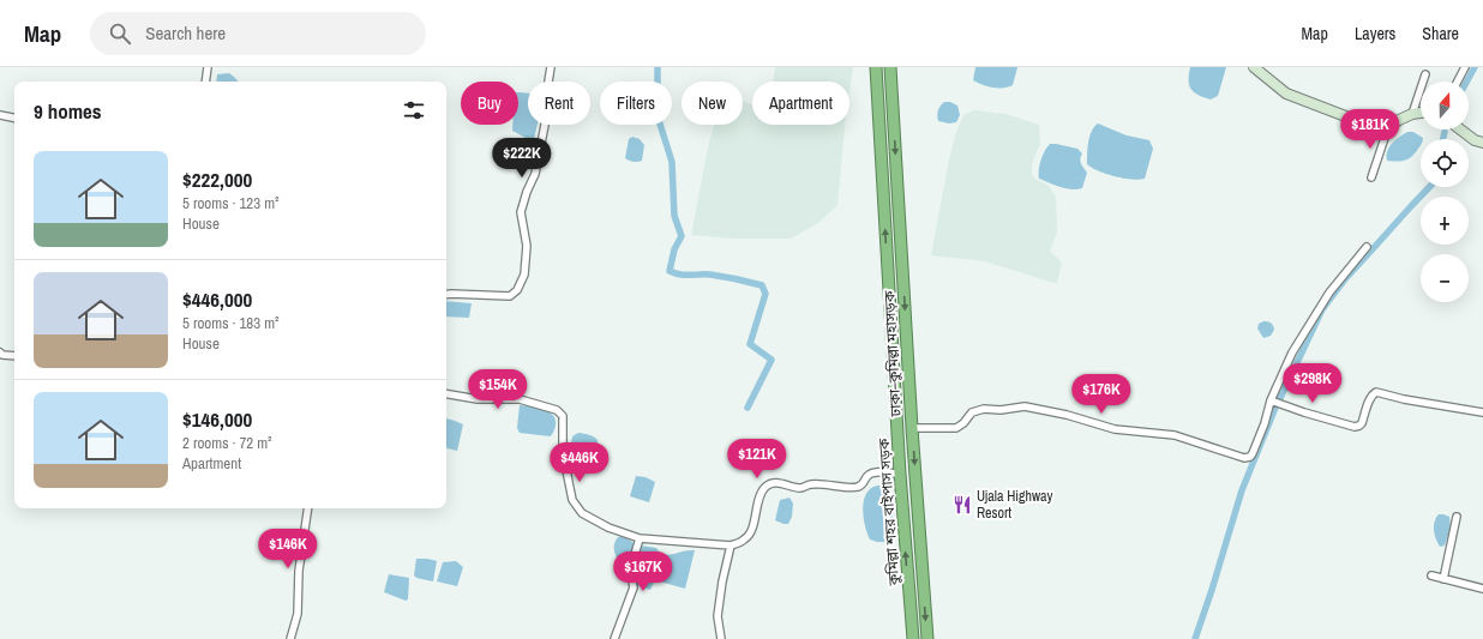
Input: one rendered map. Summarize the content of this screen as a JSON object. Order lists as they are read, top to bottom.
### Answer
{
  "streets": {
    "highway": ["ঢাকা–কুমিল্লা মহাসড়ক", "কুমিল্লা শহর বাইপাস সড়ক"]
  },
  "one_way": ["ঢাকা–কুমিল্লা মহাসড়ক", "কুমিল্লা শহর বাইপাস সড়ক"],
  "places": {
    "restaurant": ["Ujala Highway Resort"]
  },
  "north": "top",
  "page": {
    "header": "Map",
    "search": "Search here",
    "nav": ["Map", "Layers", "Share"],
    "map_buttons": ["+", "−"],
    "chip": [
      "Buy",
      "Rent",
      "Filters",
      "New",
      "Apartment"
    ],
    "heading": "9 homes",
    "price": [
      "$181K",
      "$222K",
      "$298K",
      "$154K",
      "$176K",
      "$121K",
      "$446K",
      "$146K",
      "$167K"
    ],
    "list": [
      {
        "name": "$222,000",
        "note": "5 rooms · 123 m² · House"
      },
      {
        "name": "$446,000",
        "note": "5 rooms · 183 m² · House"
      },
      {
        "name": "$146,000",
        "note": "2 rooms · 72 m² · Apartment"
      }
    ]
  }
}
